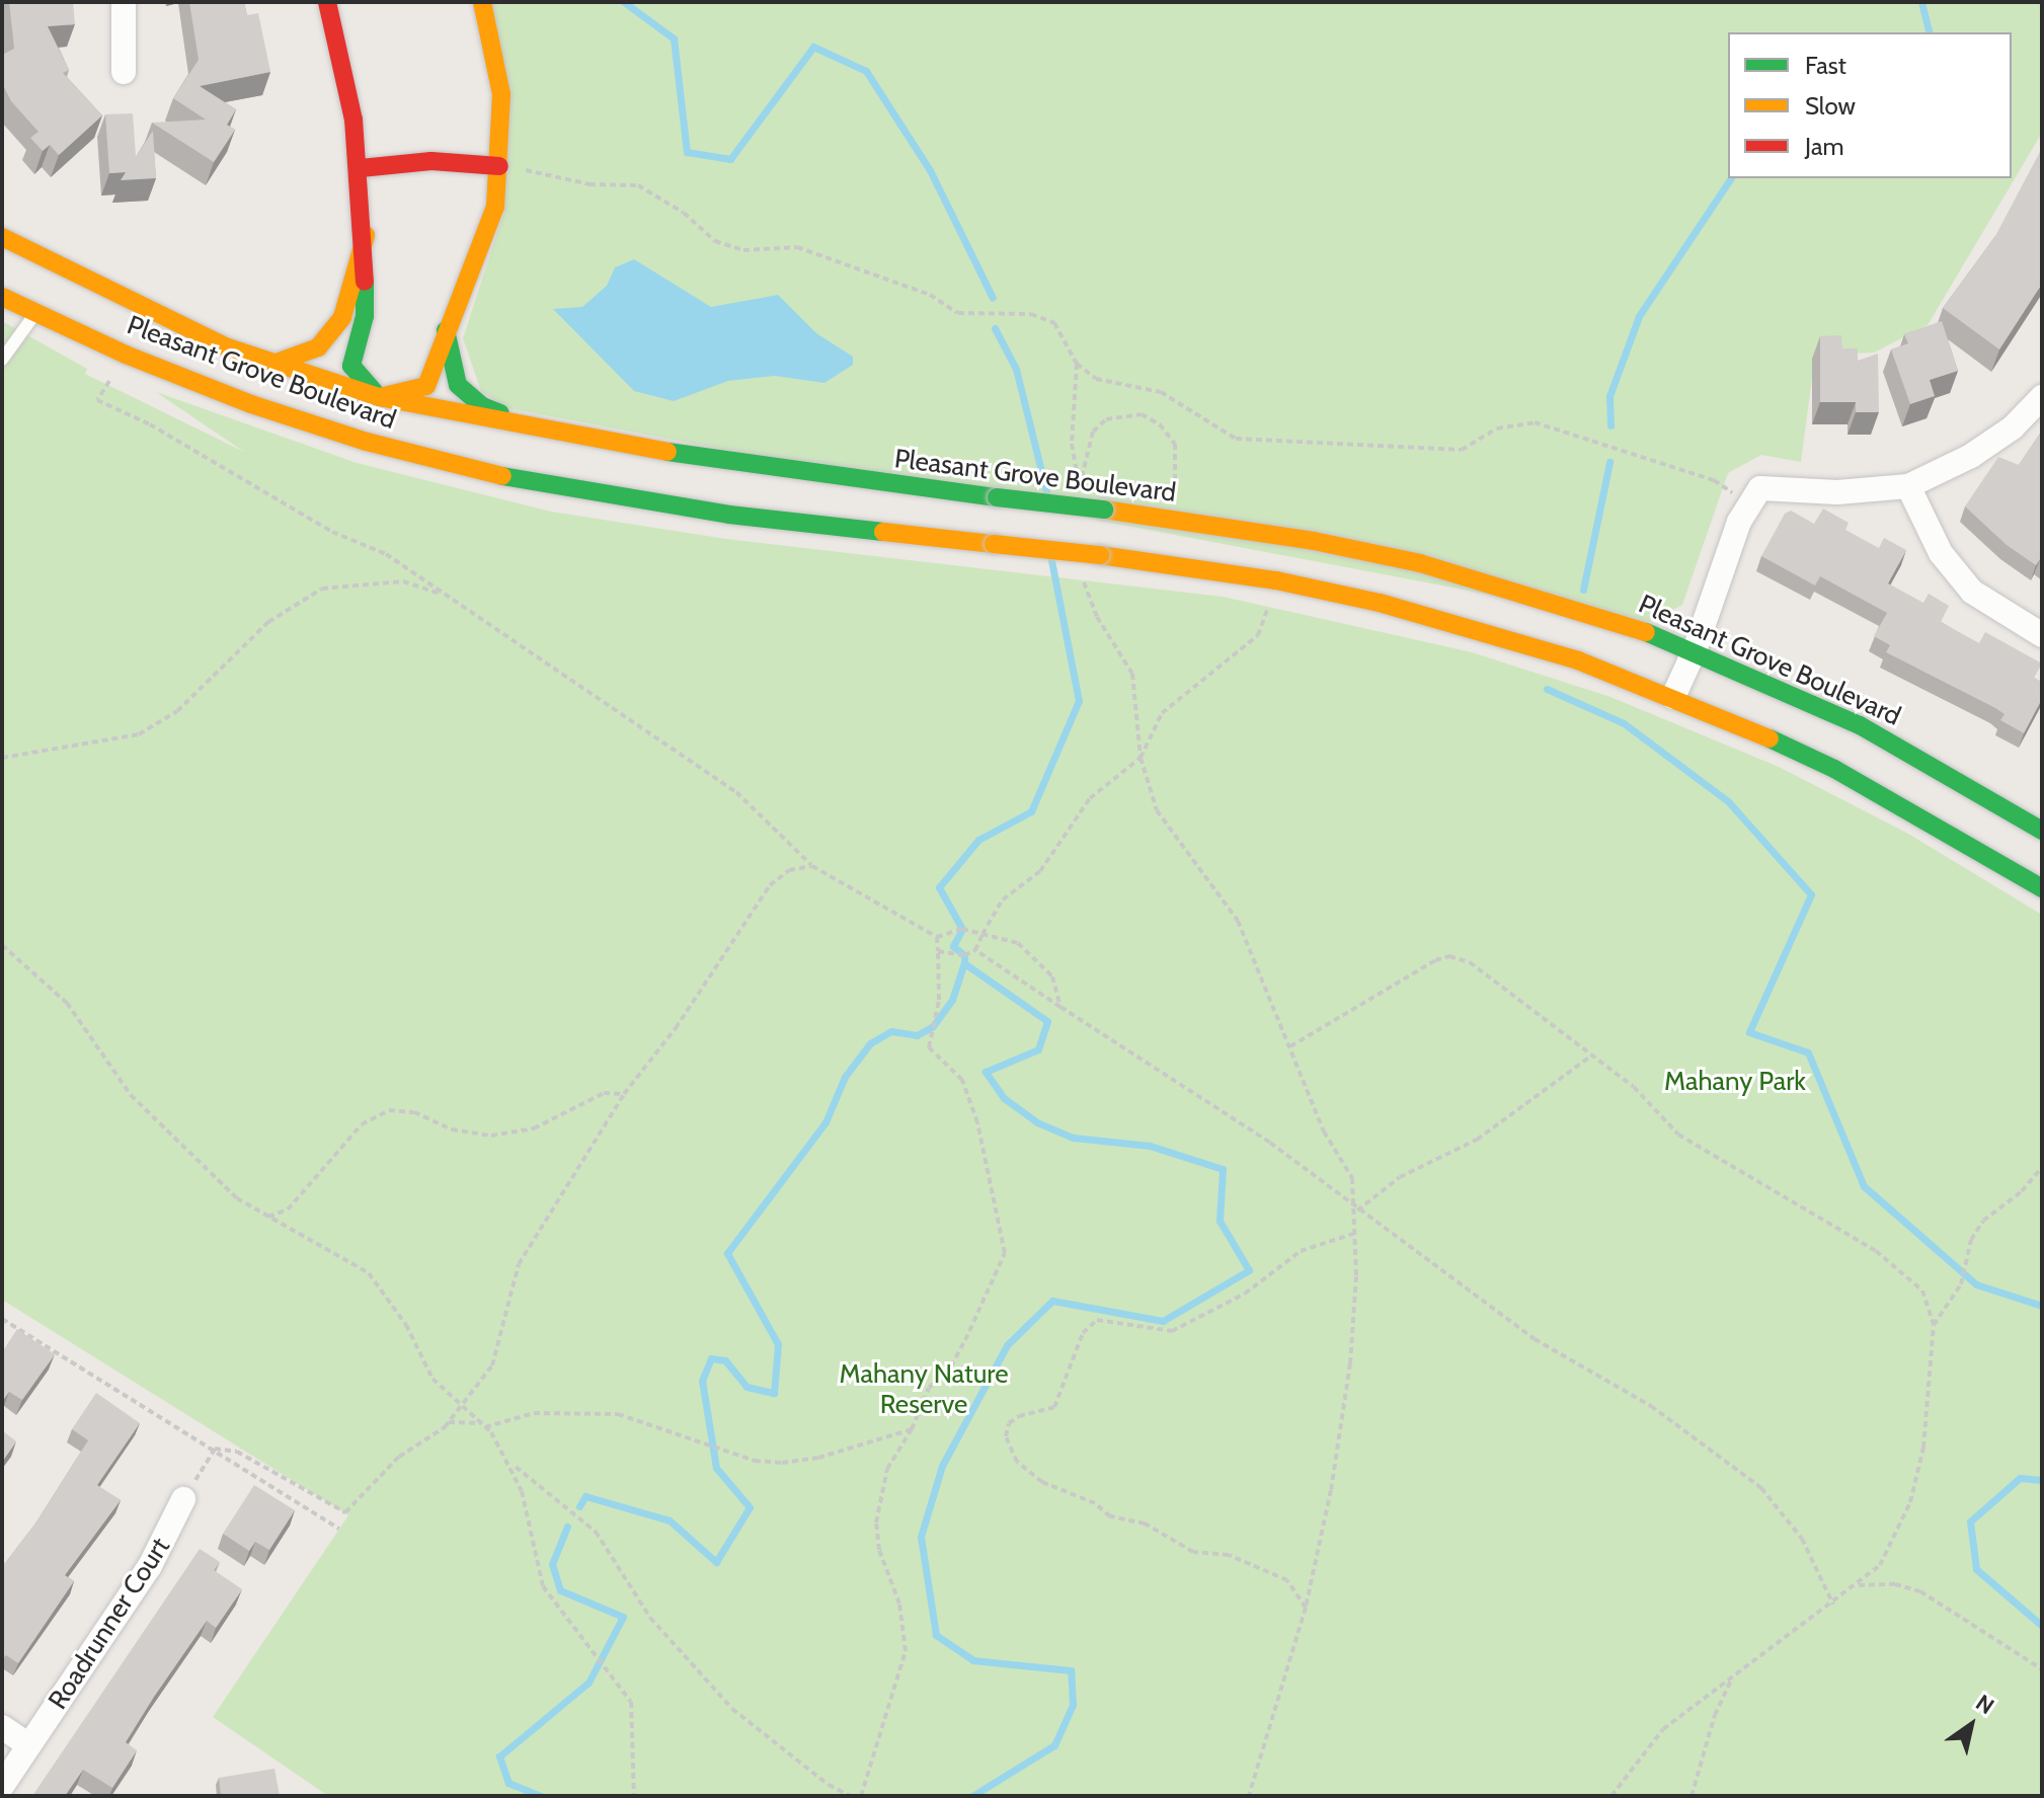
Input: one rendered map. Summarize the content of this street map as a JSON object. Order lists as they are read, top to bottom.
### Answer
{
  "streets": {
    "main road": ["Pleasant Grove Boulevard"],
    "street": ["Roadrunner Court"]
  },
  "parks": ["Mahany Park", "Mahany Nature Reserve"],
  "legend": ["Fast", "Slow", "Jam"],
  "north": "top right"
}
